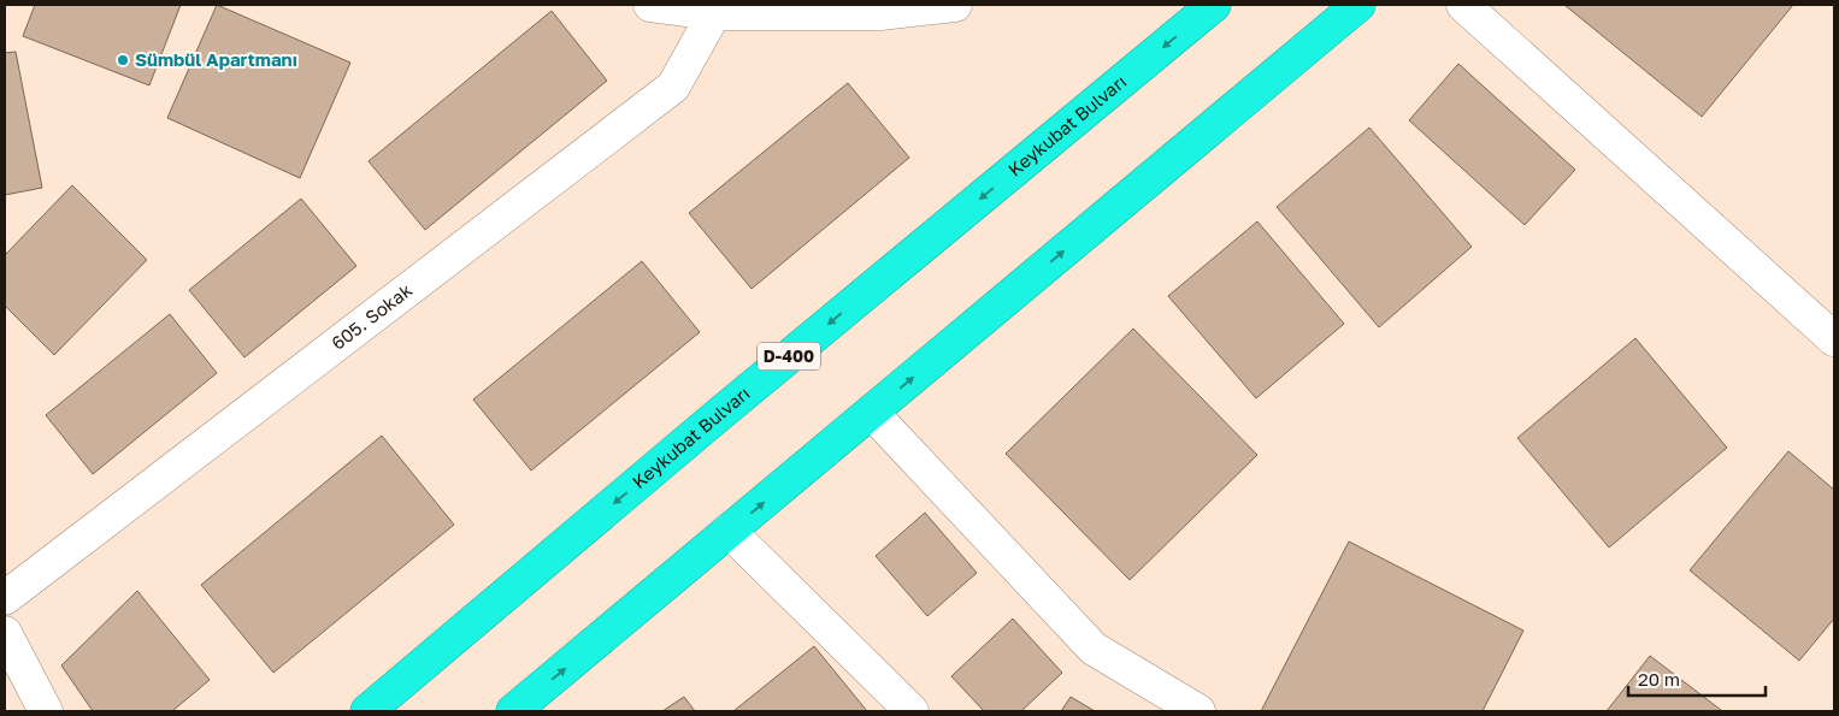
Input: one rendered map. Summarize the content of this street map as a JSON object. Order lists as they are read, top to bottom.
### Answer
{
  "streets": {
    "highway": ["Keykubat Bulvarı", "D-400"],
    "street": ["605. Sokak"]
  },
  "places": ["Sümbül Apartmanı"],
  "scale_bar": "20 m"
}
